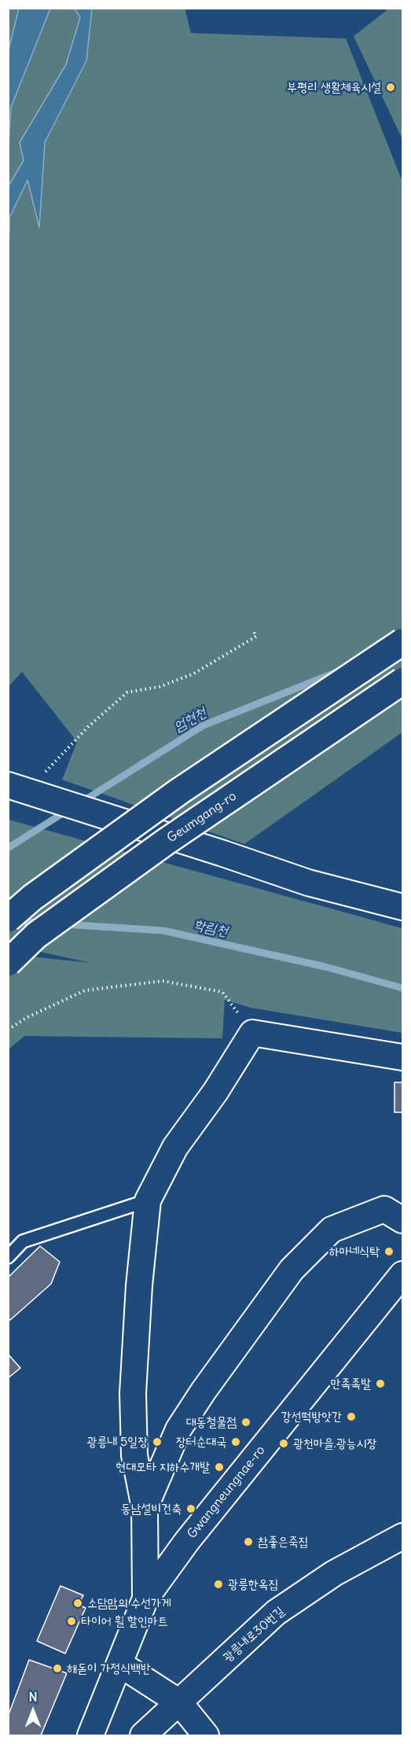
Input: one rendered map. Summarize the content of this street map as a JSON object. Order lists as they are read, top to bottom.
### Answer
{
  "streets": {
    "main road": ["Geumgang-ro"],
    "street": ["Gwangneungnae-ro", "광릉내로30번길"]
  },
  "water": ["엄현천", "학림천"],
  "places": [
    "부평리 생활체육시설",
    "하마네식탁",
    "만족족발",
    "강선떡방앗간",
    "대동철물점",
    "광릉내 5일장",
    "장터순대국",
    "광천마을.광능시장",
    "현대모타 지하수개발",
    "동남설비건축",
    "참좋은죽집",
    "광릉한옥집",
    "소담맘의 수선가게",
    "타이어 휠 할인마트",
    "해돋이 가정식백반"
  ],
  "north": "top"
}
